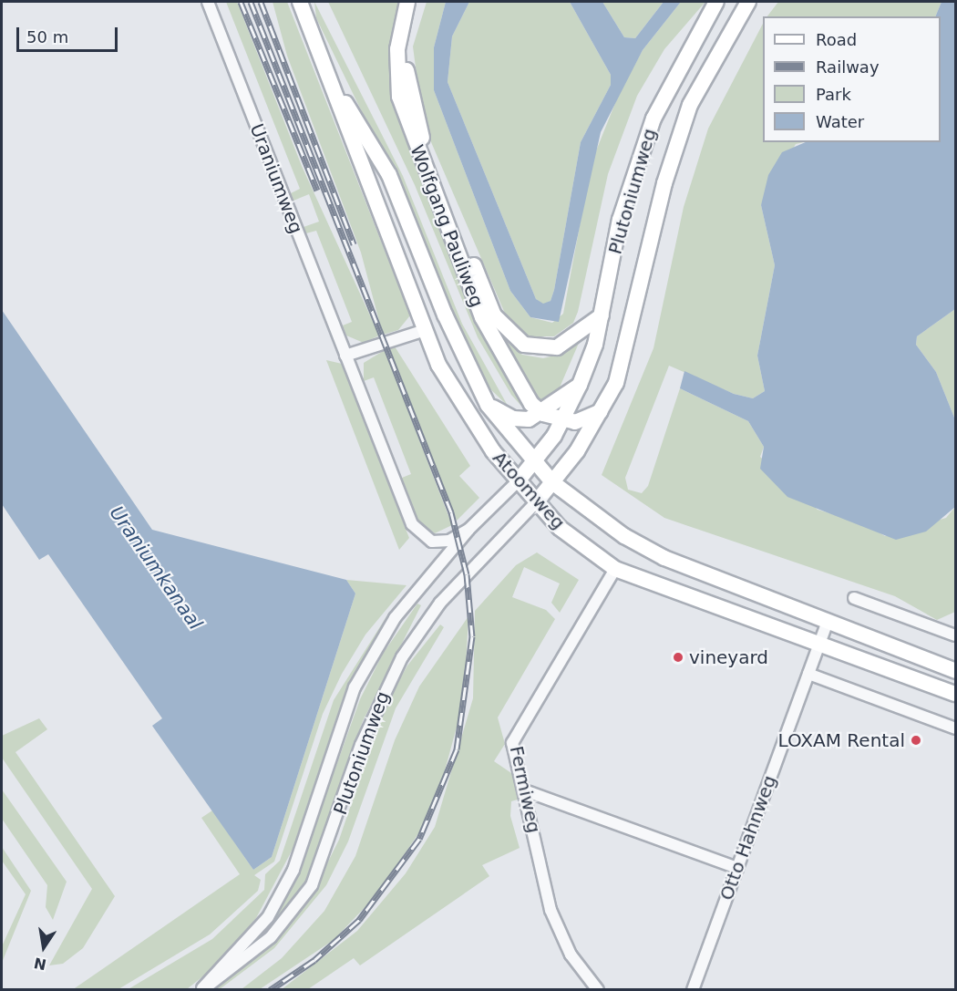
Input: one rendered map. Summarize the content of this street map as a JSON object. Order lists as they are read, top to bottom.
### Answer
{
  "streets": {
    "main road": ["Plutoniumweg", "Wolfgang Pauliweg", "Atoomweg"],
    "street": ["Uraniumweg", "Fermiweg", "Otto Hahnweg"]
  },
  "crossings": [
    ["Uraniumweg", "Plutoniumweg"],
    ["Plutoniumweg", "Wolfgang Pauliweg"],
    ["Plutoniumweg", "Atoomweg"],
    ["Atoomweg", "Fermiweg"],
    ["Atoomweg", "Otto Hahnweg"]
  ],
  "water": ["Uraniumkanaal"],
  "places": ["vineyard", "LOXAM Rental"],
  "legend": [
    "Road",
    "Railway",
    "Park",
    "Water"
  ],
  "scale_bar": "50 m",
  "north": "bottom"
}
